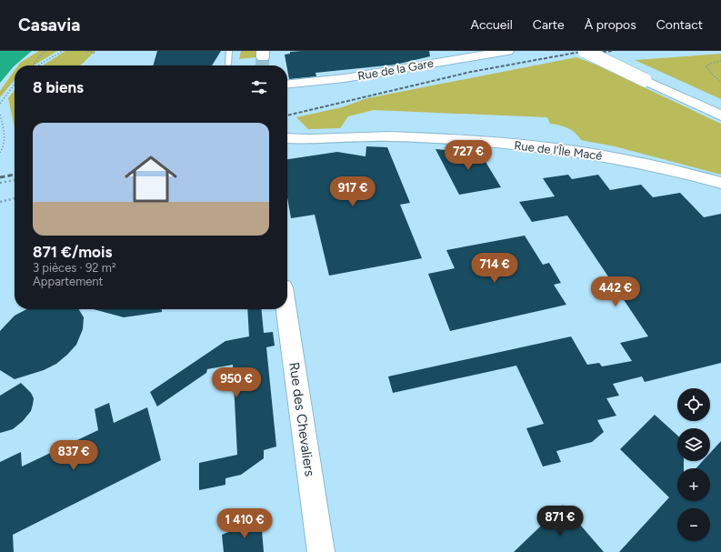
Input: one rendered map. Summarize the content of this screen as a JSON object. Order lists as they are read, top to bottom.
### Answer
{
  "streets": {
    "street": ["Rue de la Gare", "Rue de l'Île Macé", "Rue des Chevaliers"]
  },
  "page": {
    "header": "Casavia",
    "nav": [
      "Accueil",
      "Carte",
      "À propos",
      "Contact"
    ],
    "heading": "8 biens",
    "list": [
      {
        "name": "871 €/mois",
        "note": "3 pièces · 92 m² · Appartement"
      }
    ],
    "price": [
      "727 €",
      "917 €",
      "714 €",
      "442 €",
      "950 €",
      "837 €",
      "871 €",
      "1 410 €"
    ],
    "map_buttons": ["+", "−"]
  }
}
